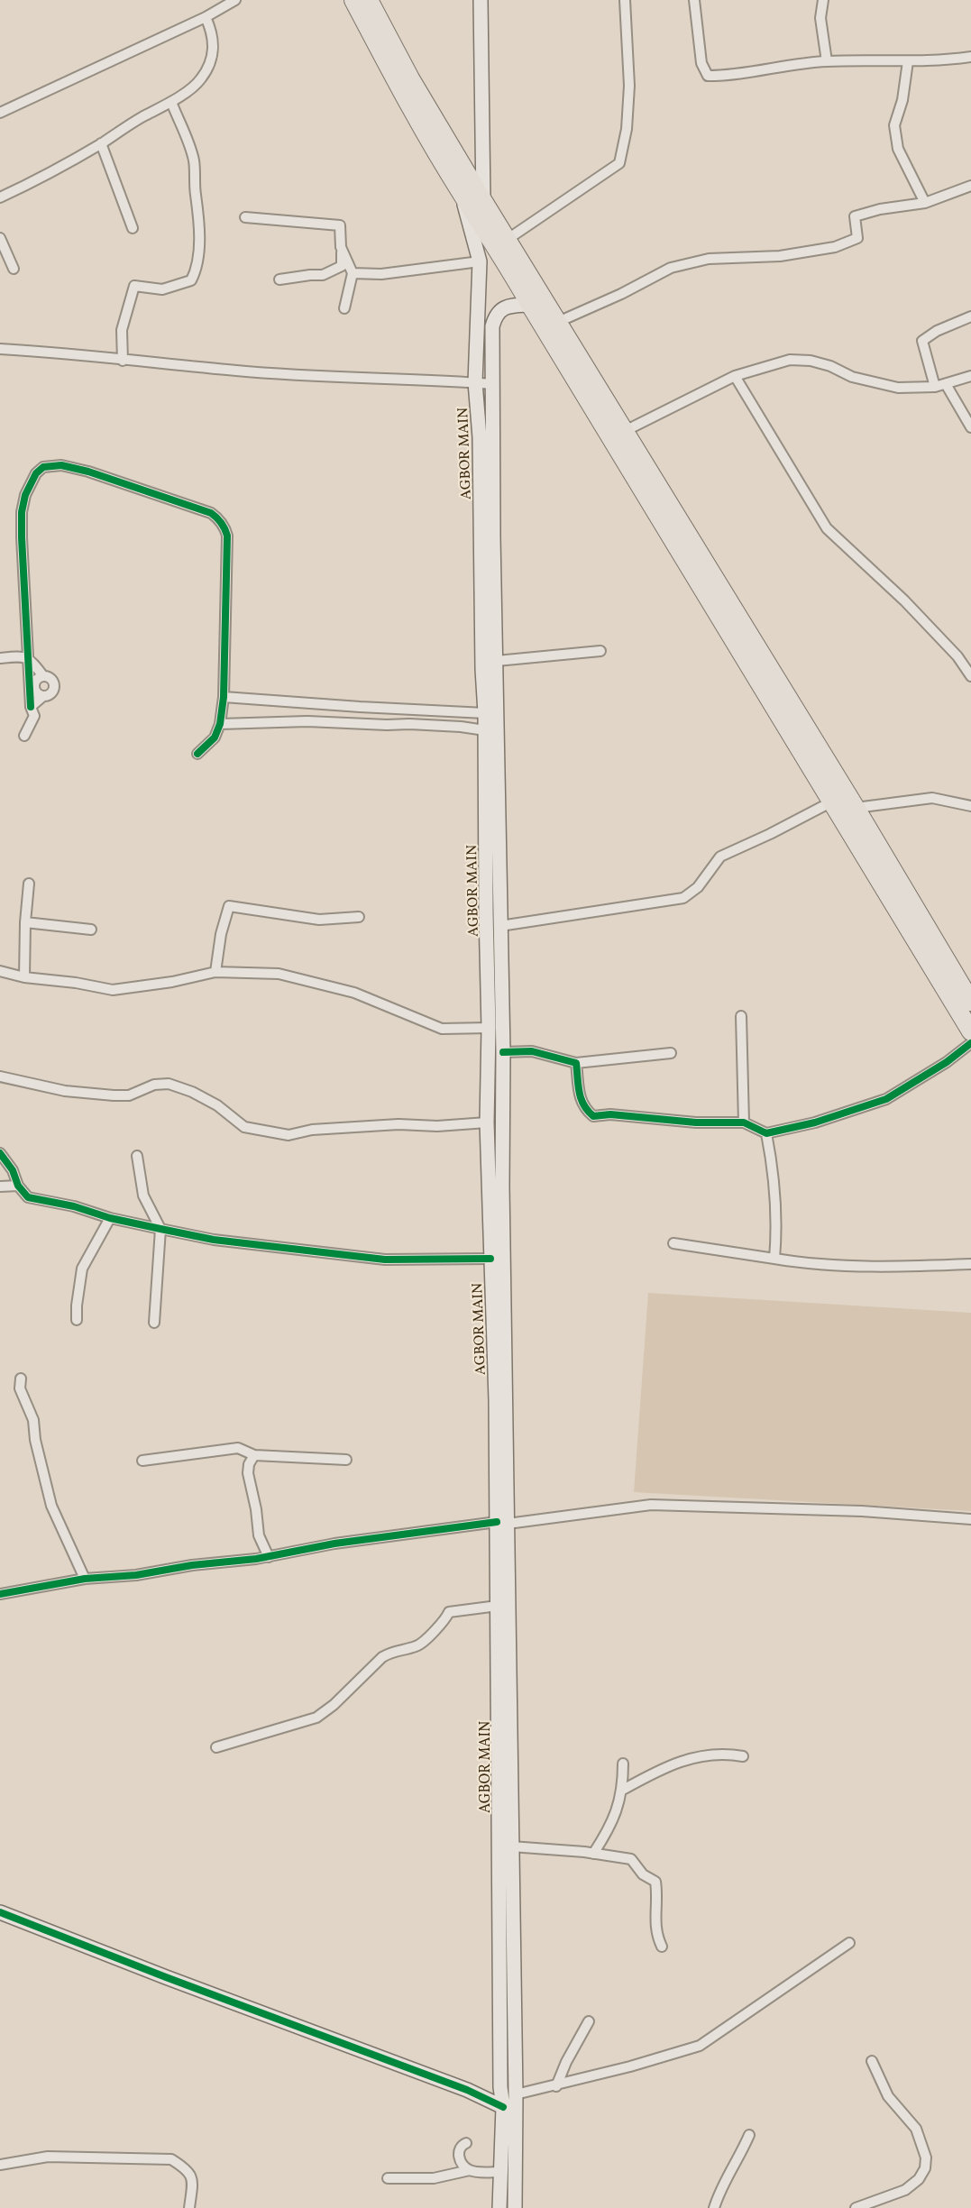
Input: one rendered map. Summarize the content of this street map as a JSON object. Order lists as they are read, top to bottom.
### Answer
{
  "streets": {
    "main road": ["AGBOR MAIN"]
  }
}
